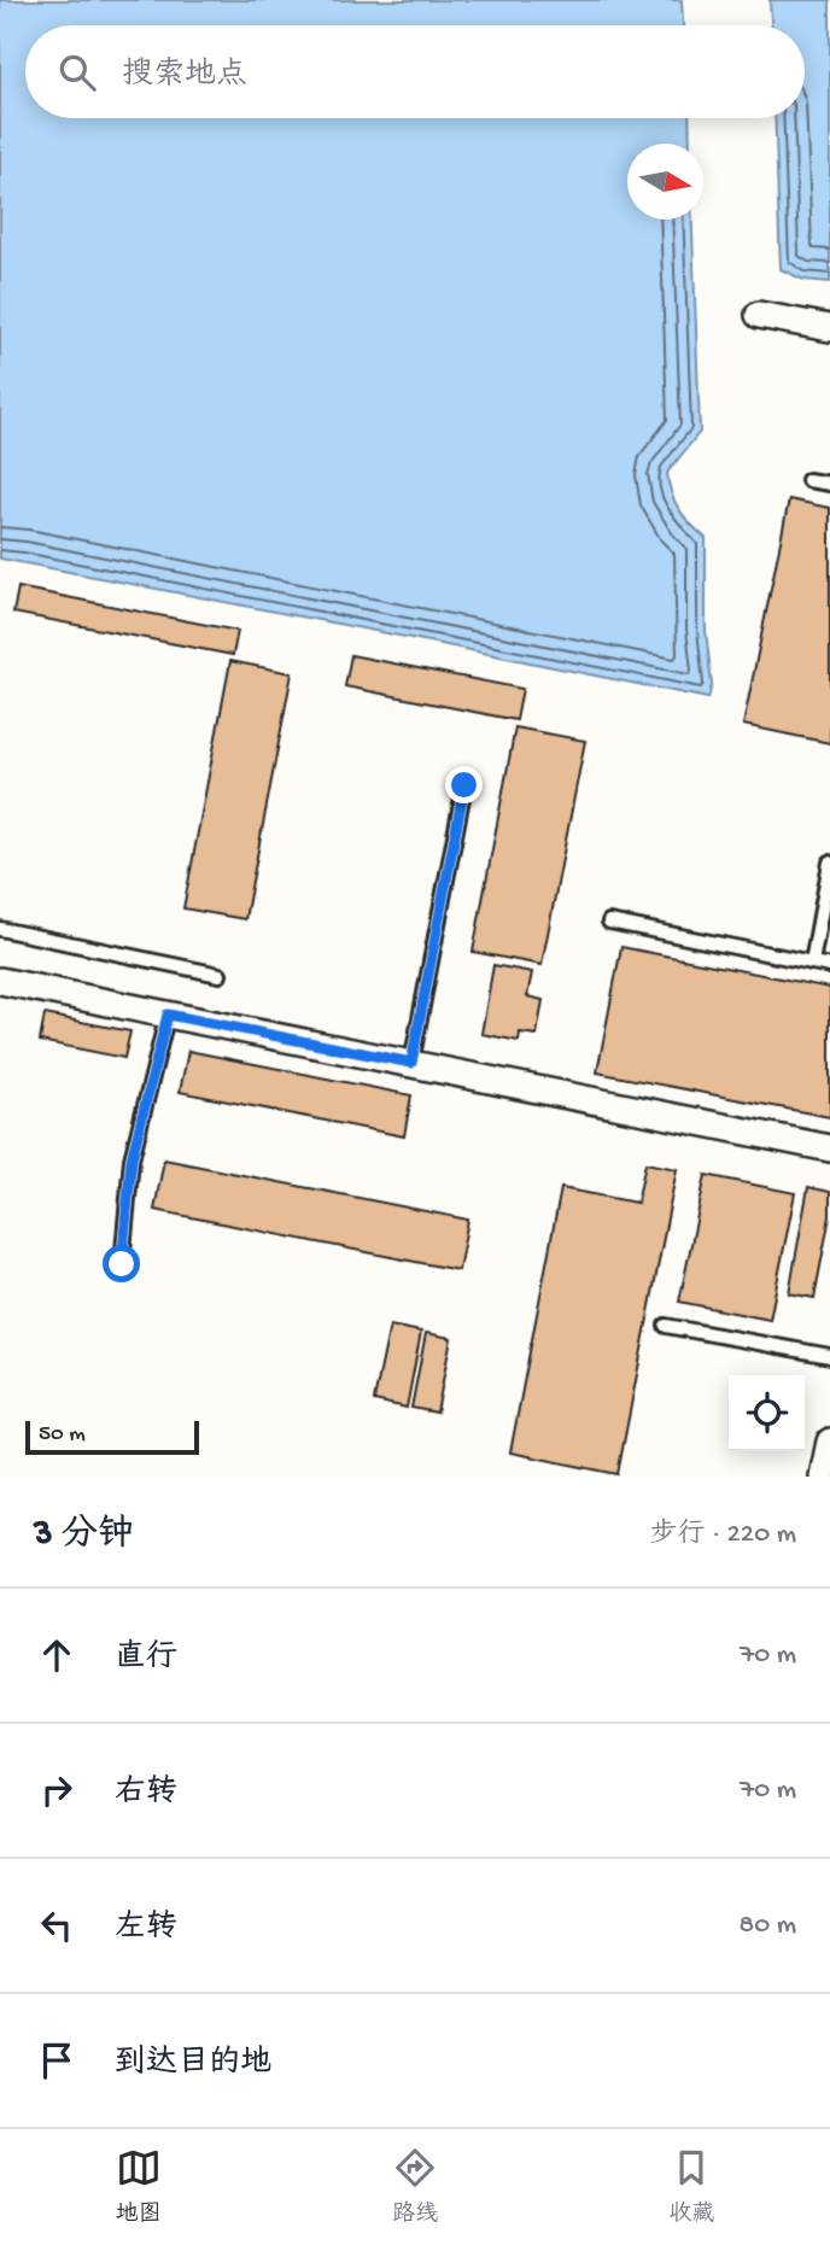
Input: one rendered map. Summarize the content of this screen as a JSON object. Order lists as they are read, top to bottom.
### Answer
{
  "scale_bar": "50 m",
  "north": "right",
  "page": {
    "search": "搜索地点",
    "scale": "50 m",
    "heading": ["3 分钟", "步行 · 220 m"],
    "list": [
      ["直行", "70 m"],
      ["右转", "70 m"],
      ["左转", "80 m"],
      "到达目的地"
    ],
    "nav": ["地图", "路线", "收藏"]
  }
}
